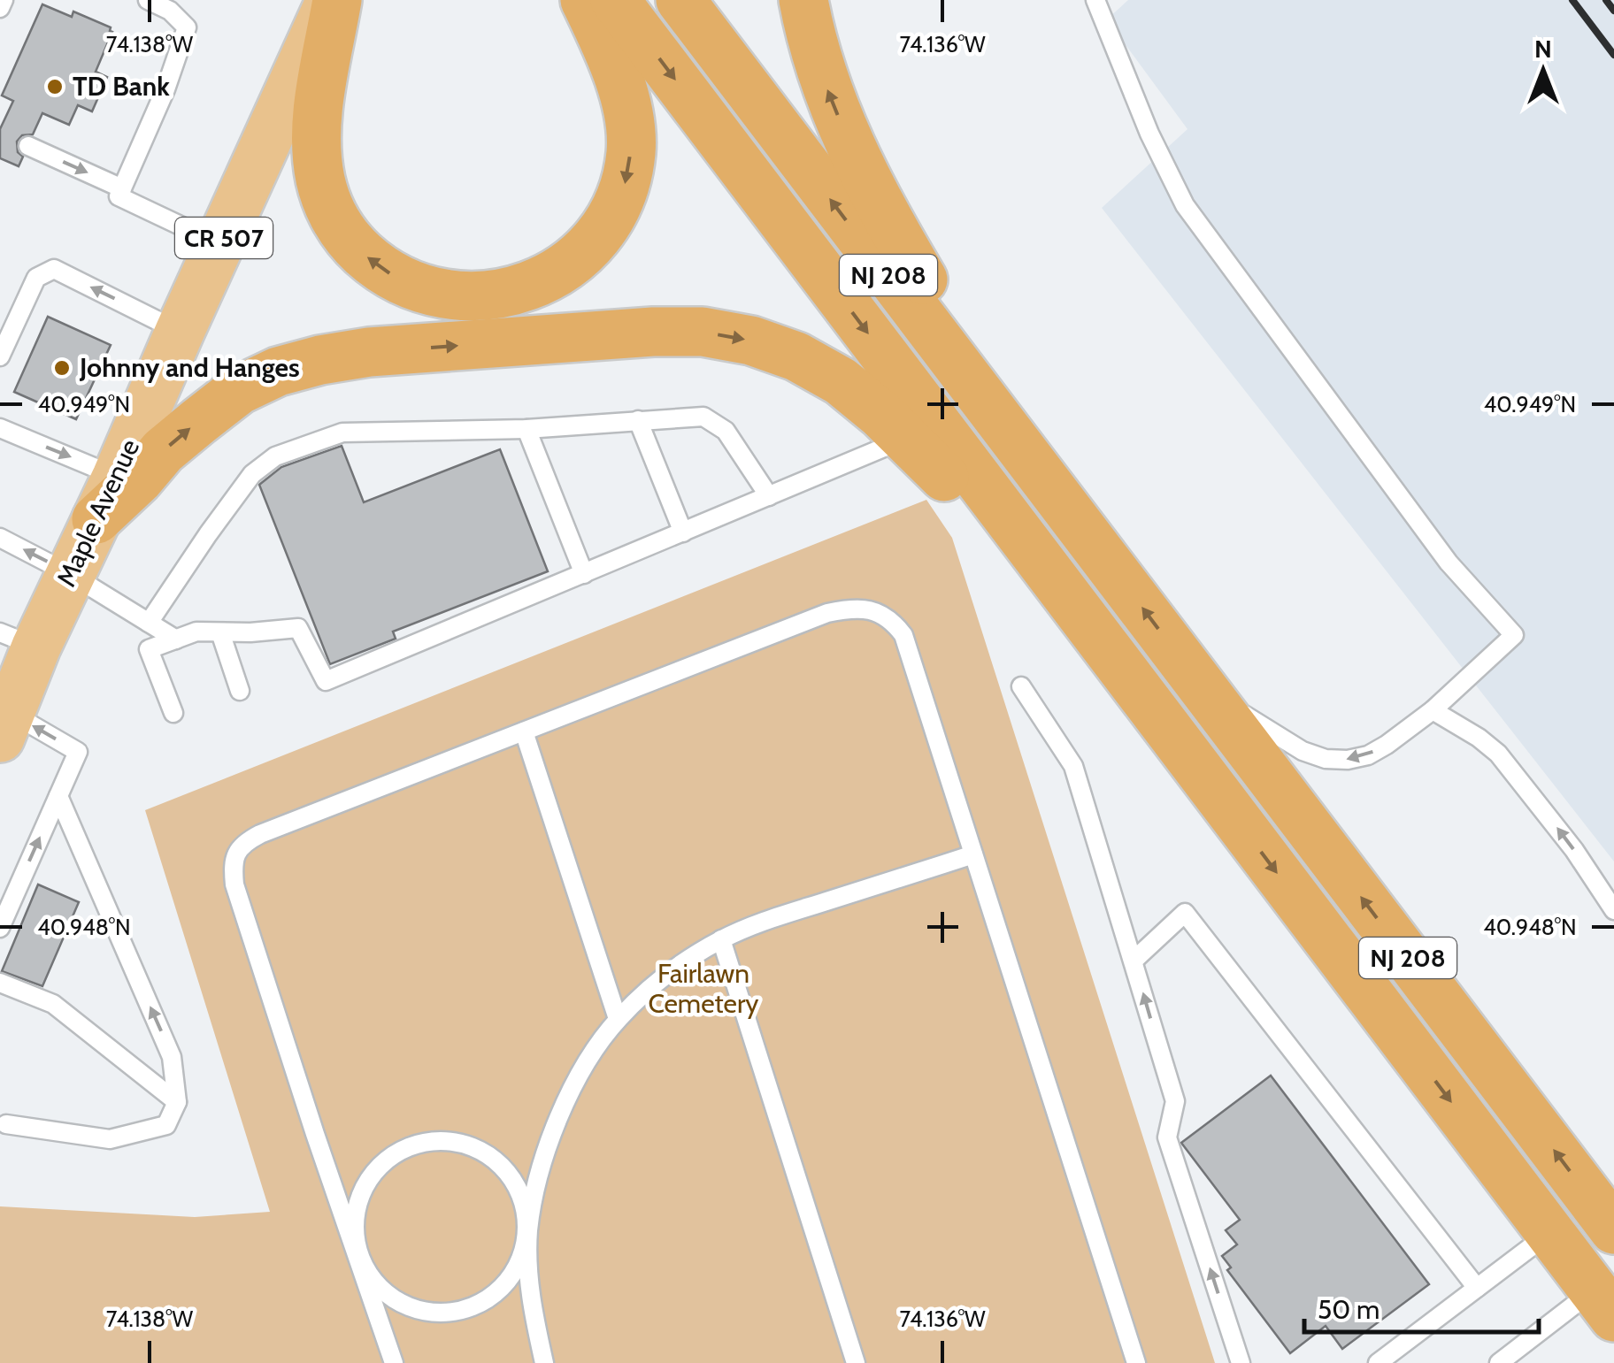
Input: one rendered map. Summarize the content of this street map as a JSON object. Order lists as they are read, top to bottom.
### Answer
{
  "streets": {
    "highway": ["NJ 208"],
    "main road": ["CR 507", "Maple Avenue"]
  },
  "parks": ["Fairlawn Cemetery"],
  "places": ["TD Bank", "Johnny and Hanges"],
  "scale_bar": "50 m",
  "north": "top",
  "coordinates": [
    "74.138°W",
    "74.136°W",
    "40.949°N",
    "40.948°N"
  ]
}
